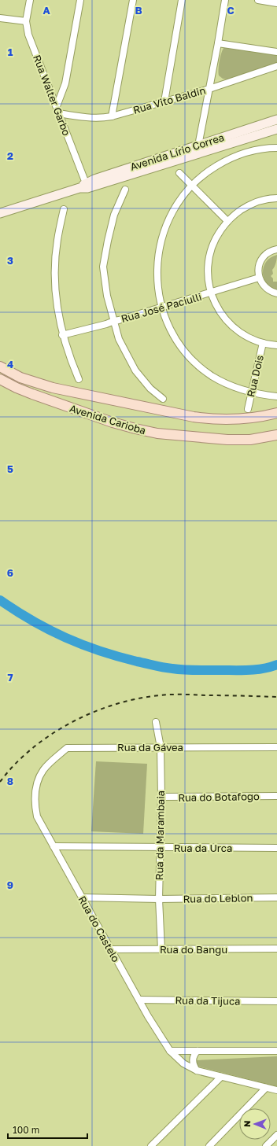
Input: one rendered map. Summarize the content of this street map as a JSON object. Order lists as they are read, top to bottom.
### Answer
{
  "streets": {
    "main road": ["Avenida Lírio Correa", "Avenida Carioba"],
    "street": [
      "Rua Walter Garbo",
      "Rua Vito Baldin",
      "Rua José Paciulli",
      "Rua Dois",
      "Rua da Gávea",
      "Rua do Botafogo",
      "Rua da Marambaia",
      "Rua da Urca",
      "Rua do Leblon",
      "Rua do Castelo",
      "Rua do Bangu",
      "Rua da Tijuca"
    ]
  },
  "crossings": [
    ["Rua Walter Garbo", "Rua Vito Baldin"],
    ["Rua Walter Garbo", "Avenida Lírio Correa"],
    ["Rua da Gávea", "Rua da Marambaia"],
    ["Rua da Gávea", "Rua do Castelo"],
    ["Rua do Botafogo", "Rua da Marambaia"],
    ["Rua da Marambaia", "Rua da Urca"],
    ["Rua da Marambaia", "Rua do Leblon"],
    ["Rua da Marambaia", "Rua do Bangu"],
    ["Rua da Urca", "Rua do Castelo"],
    ["Rua do Leblon", "Rua do Castelo"],
    ["Rua do Castelo", "Rua do Bangu"],
    ["Rua do Castelo", "Rua da Tijuca"]
  ],
  "scale_bar": "100 m",
  "north": "left",
  "grid": {
    "columns": ["A", "B", "C"],
    "rows": [
      "1",
      "2",
      "3",
      "4",
      "5",
      "6",
      "7",
      "8",
      "9"
    ]
  }
}
